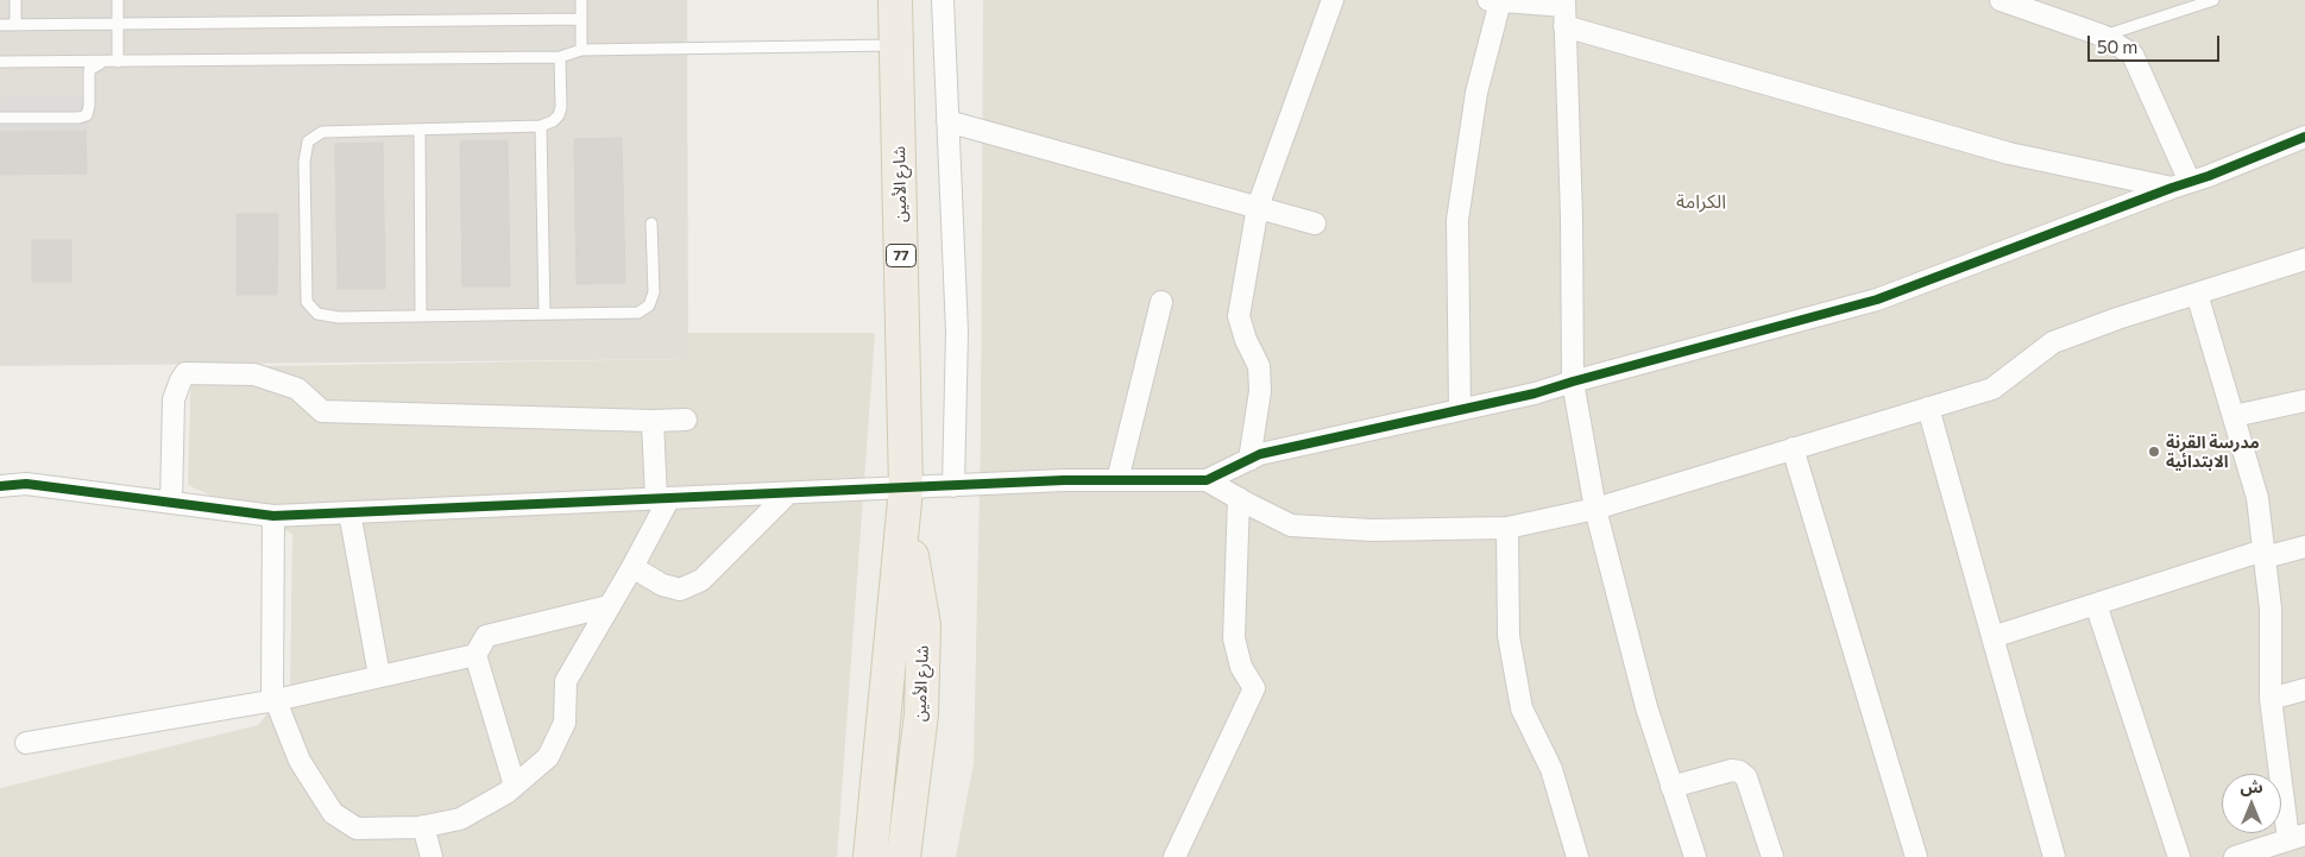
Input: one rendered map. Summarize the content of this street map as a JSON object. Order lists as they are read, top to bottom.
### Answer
{
  "streets": {
    "main road": ["شارع الأمين", "77"]
  },
  "districts": ["الكرامة"],
  "places": ["مدرسة القرنة الابتدائية"],
  "scale_bar": "50 m",
  "north": "top"
}
